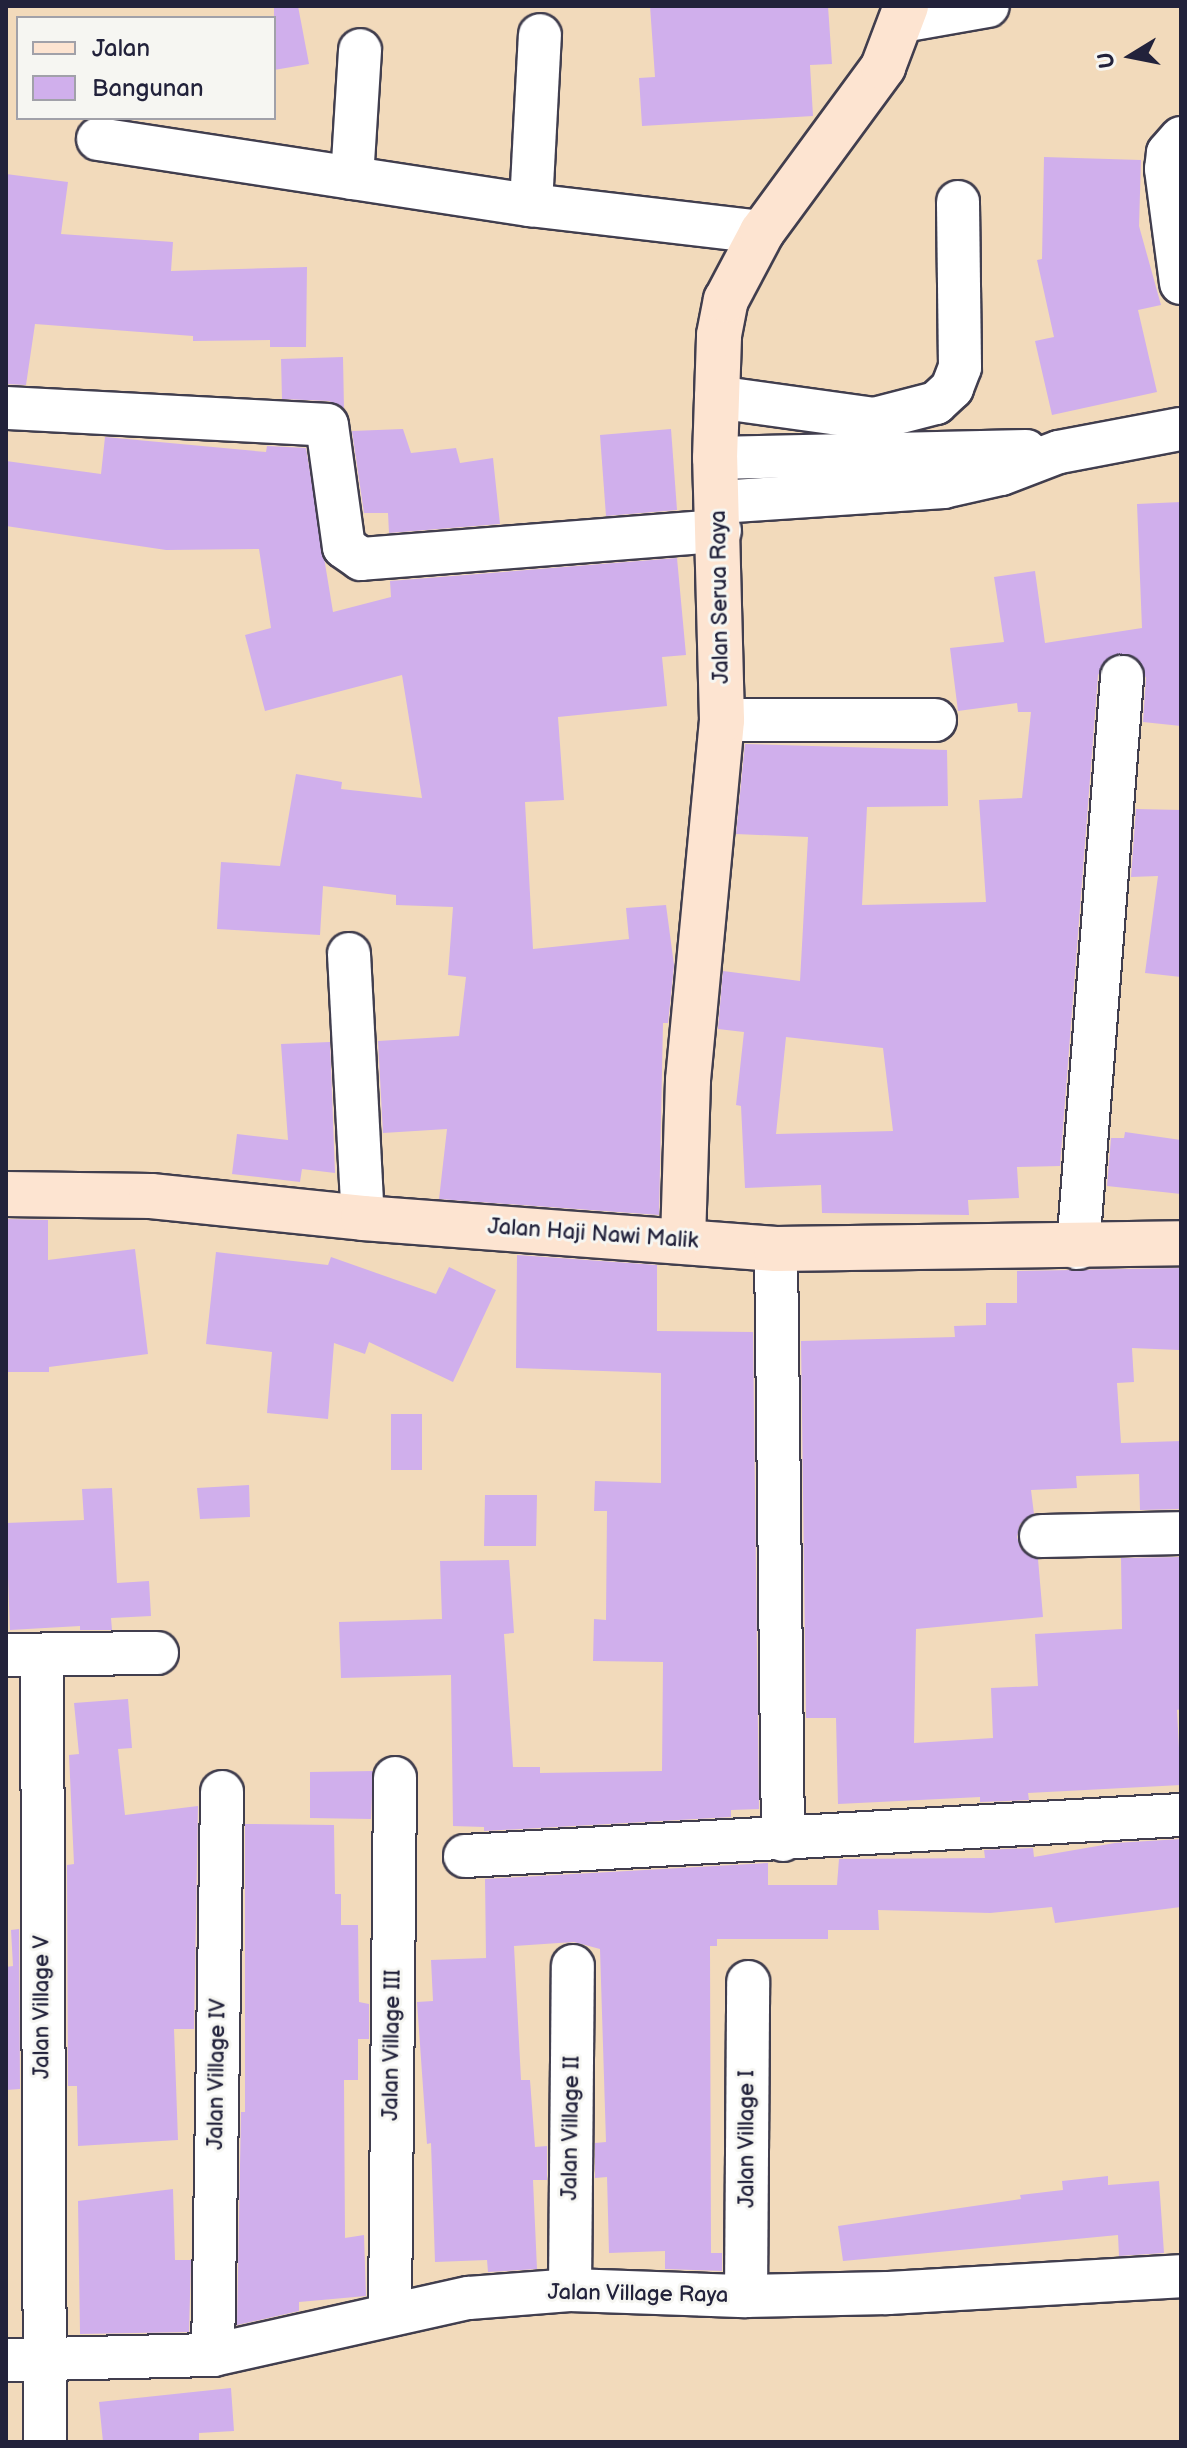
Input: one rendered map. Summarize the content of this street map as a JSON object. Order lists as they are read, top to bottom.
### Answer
{
  "streets": {
    "main road": ["Jalan Serua Raya", "Jalan Haji Nawi Malik"],
    "street": [
      "Jalan Village V",
      "Jalan Village III",
      "Jalan Village IV",
      "Jalan Village II",
      "Jalan Village I",
      "Jalan Village Raya"
    ]
  },
  "crossings": [
    ["Jalan Serua Raya", "Jalan Haji Nawi Malik"],
    ["Jalan Village V", "Jalan Village Raya"],
    ["Jalan Village III", "Jalan Village Raya"],
    ["Jalan Village IV", "Jalan Village Raya"],
    ["Jalan Village II", "Jalan Village Raya"],
    ["Jalan Village I", "Jalan Village Raya"]
  ],
  "legend": ["Jalan", "Bangunan"],
  "north": "left"
}
